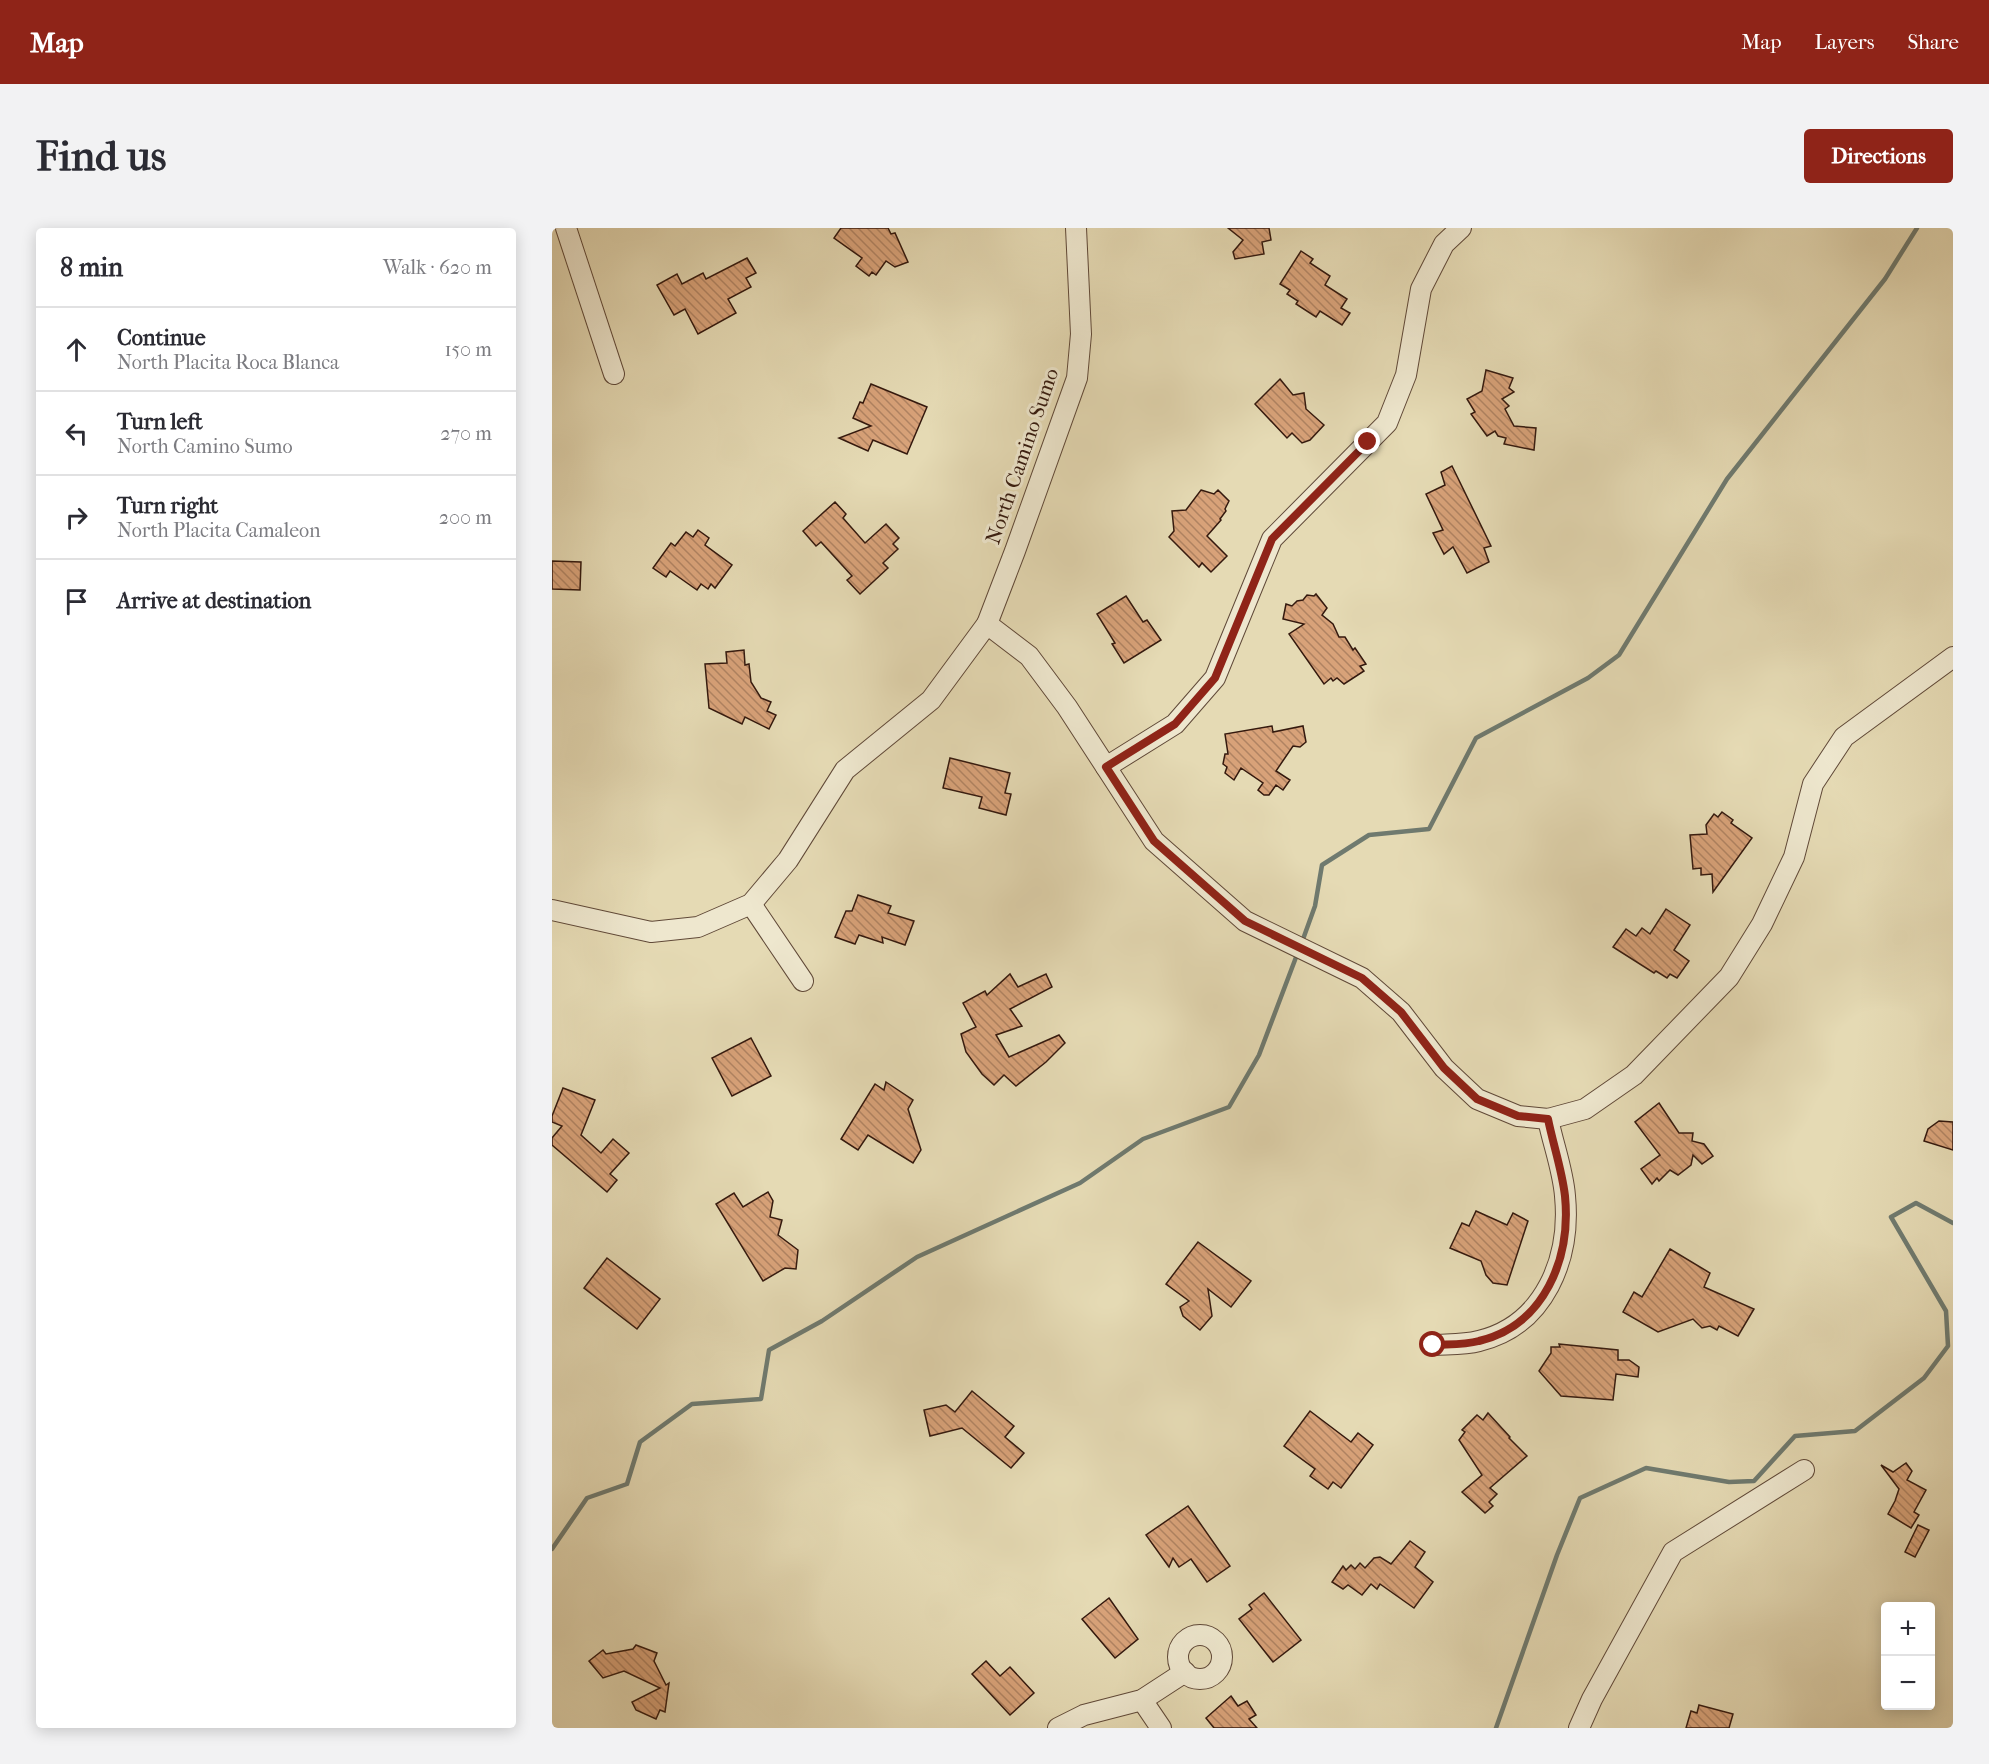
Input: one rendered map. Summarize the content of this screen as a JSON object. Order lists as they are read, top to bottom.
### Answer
{
  "streets": {
    "street": ["North Camino Sumo"]
  },
  "page": {
    "header": "Map",
    "nav": ["Map", "Layers", "Share"],
    "buttons": "Directions",
    "title": "Find us",
    "heading": ["8 min", "Walk · 620 m"],
    "list": [
      ["Continue", "North Placita Roca Blanca", "150 m"],
      ["Turn left", "North Camino Sumo", "270 m"],
      ["Turn right", "North Placita Camaleon", "200 m"],
      "Arrive at destination"
    ],
    "map_buttons": ["+", "−"]
  }
}
